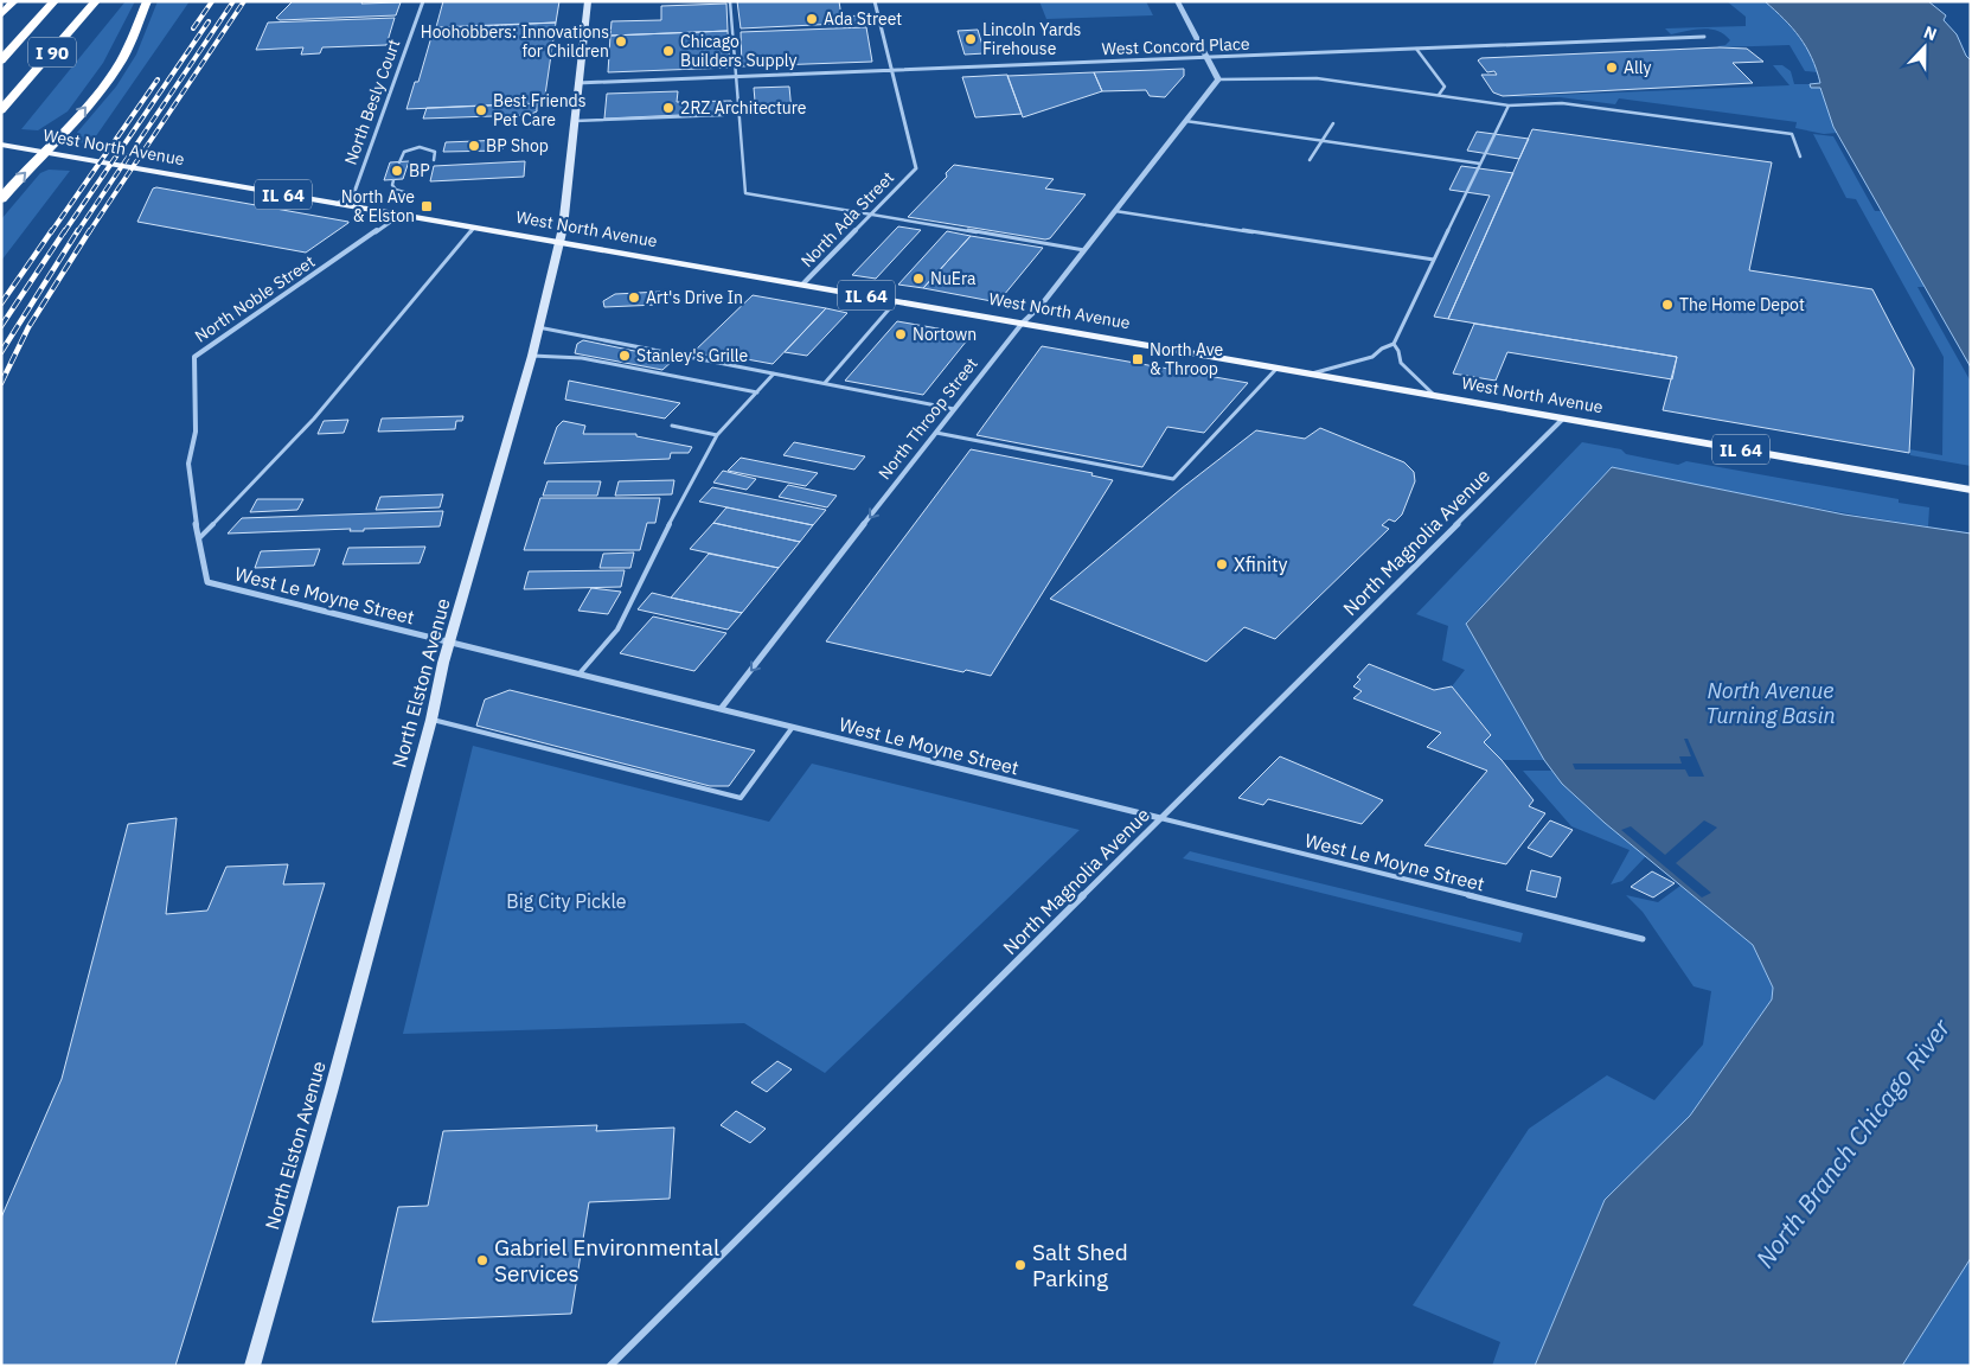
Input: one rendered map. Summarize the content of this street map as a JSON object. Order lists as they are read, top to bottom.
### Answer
{
  "streets": {
    "highway": ["I 90"],
    "main road": ["West North Avenue", "IL 64", "North Elston Avenue"],
    "street": [
      "West Concord Place",
      "North Besly Court",
      "North Ada Street",
      "North Noble Street",
      "North Throop Street",
      "North Magnolia Avenue",
      "West Le Moyne Street"
    ]
  },
  "crossings": [
    ["West Concord Place", "North Ada Street"],
    ["West Concord Place", "North Elston Avenue"],
    ["North Besly Court", "West North Avenue"],
    ["West North Avenue", "North Ada Street"],
    ["West North Avenue", "North Noble Street"],
    ["West North Avenue", "North Throop Street"],
    ["West North Avenue", "North Magnolia Avenue"],
    ["West North Avenue", "North Elston Avenue"],
    ["North Noble Street", "West Le Moyne Street"],
    ["North Throop Street", "West Le Moyne Street"],
    ["North Magnolia Avenue", "West Le Moyne Street"],
    ["West Le Moyne Street", "North Elston Avenue"]
  ],
  "one_way": ["North Throop Street"],
  "water": ["North Avenue Turning Basin", "North Branch Chicago River"],
  "parks": ["Big City Pickle"],
  "places": {
    "other": [
      "Ada Street",
      "Lincoln Yards Firehouse",
      "Hoohobbers: Innovations for Children",
      "Chicago Builders Supply",
      "Ally",
      "2RZ Architecture",
      "Best Friends Pet Care",
      "BP Shop",
      "BP",
      "NuEra",
      "Art's Drive In",
      "The Home Depot",
      "Nortown",
      "Stanley's Grille",
      "Xfinity",
      "Gabriel Environmental Services",
      "Salt Shed Parking"
    ],
    "transit": ["North Ave & Elston", "North Ave & Throop"]
  },
  "north": "top"
}
